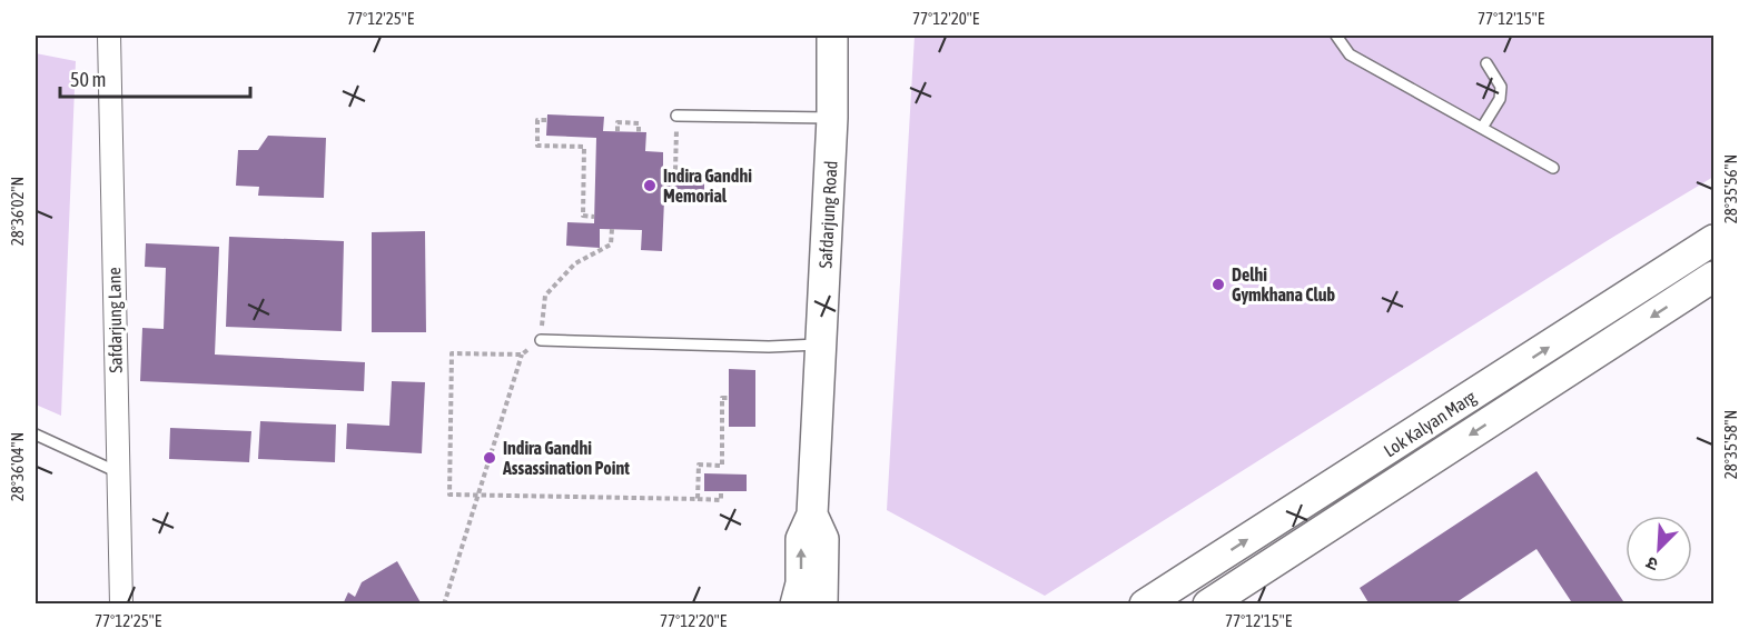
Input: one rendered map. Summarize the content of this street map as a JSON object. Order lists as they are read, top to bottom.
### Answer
{
  "streets": {
    "main road": ["Safdarjung Road", "Lok Kalyan Marg"],
    "street": ["Safdarjung Lane"]
  },
  "places": ["Indira Gandhi Memorial", "Delhi Gymkhana Club", "Indira Gandhi Assassination Point"],
  "scale_bar": "50 m",
  "north": "bottom left",
  "coordinates": [
    "77°12'25\"E",
    "77°12'20\"E",
    "77°12'15\"E",
    "28°35'56\"N",
    "28°36'02\"N",
    "28°35'58\"N",
    "28°36'04\"N"
  ]
}
